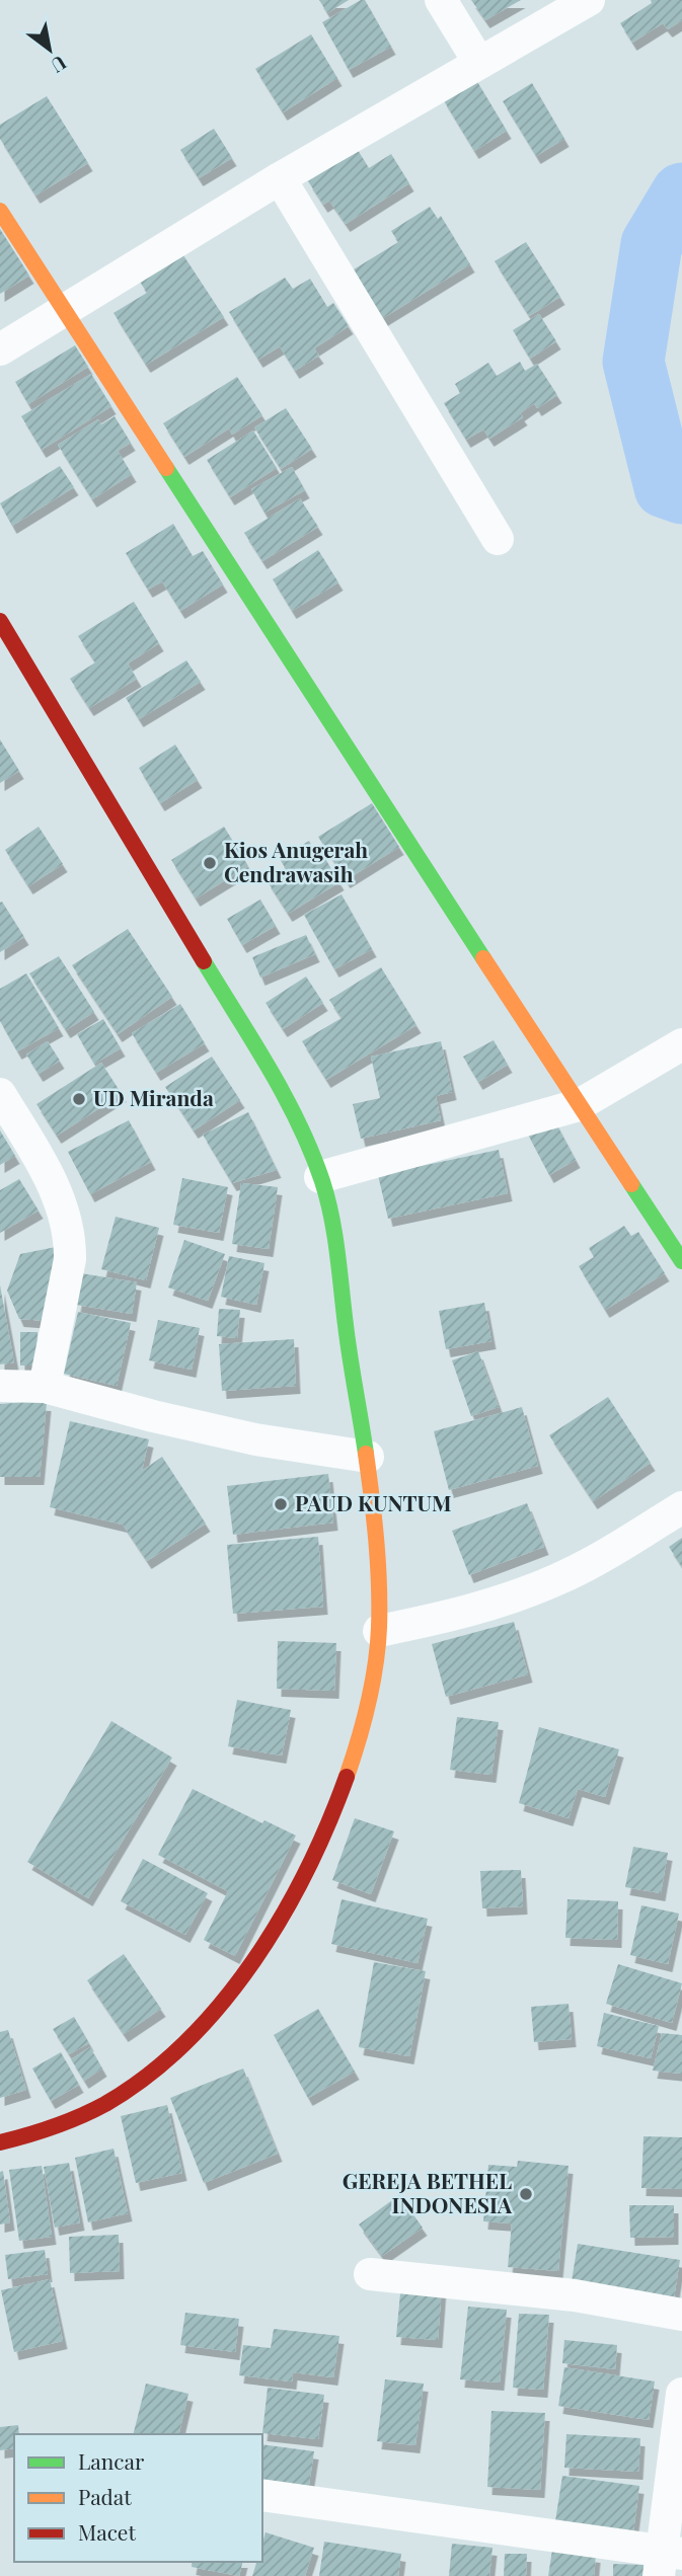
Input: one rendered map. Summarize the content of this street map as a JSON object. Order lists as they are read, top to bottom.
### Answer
{
  "places": [
    "Kios Anugerah Cendrawasih",
    "UD Miranda",
    "PAUD KUNTUM",
    "GEREJA BETHEL INDONESIA"
  ],
  "legend": ["Lancar", "Padat", "Macet"],
  "north": "bottom right"
}
